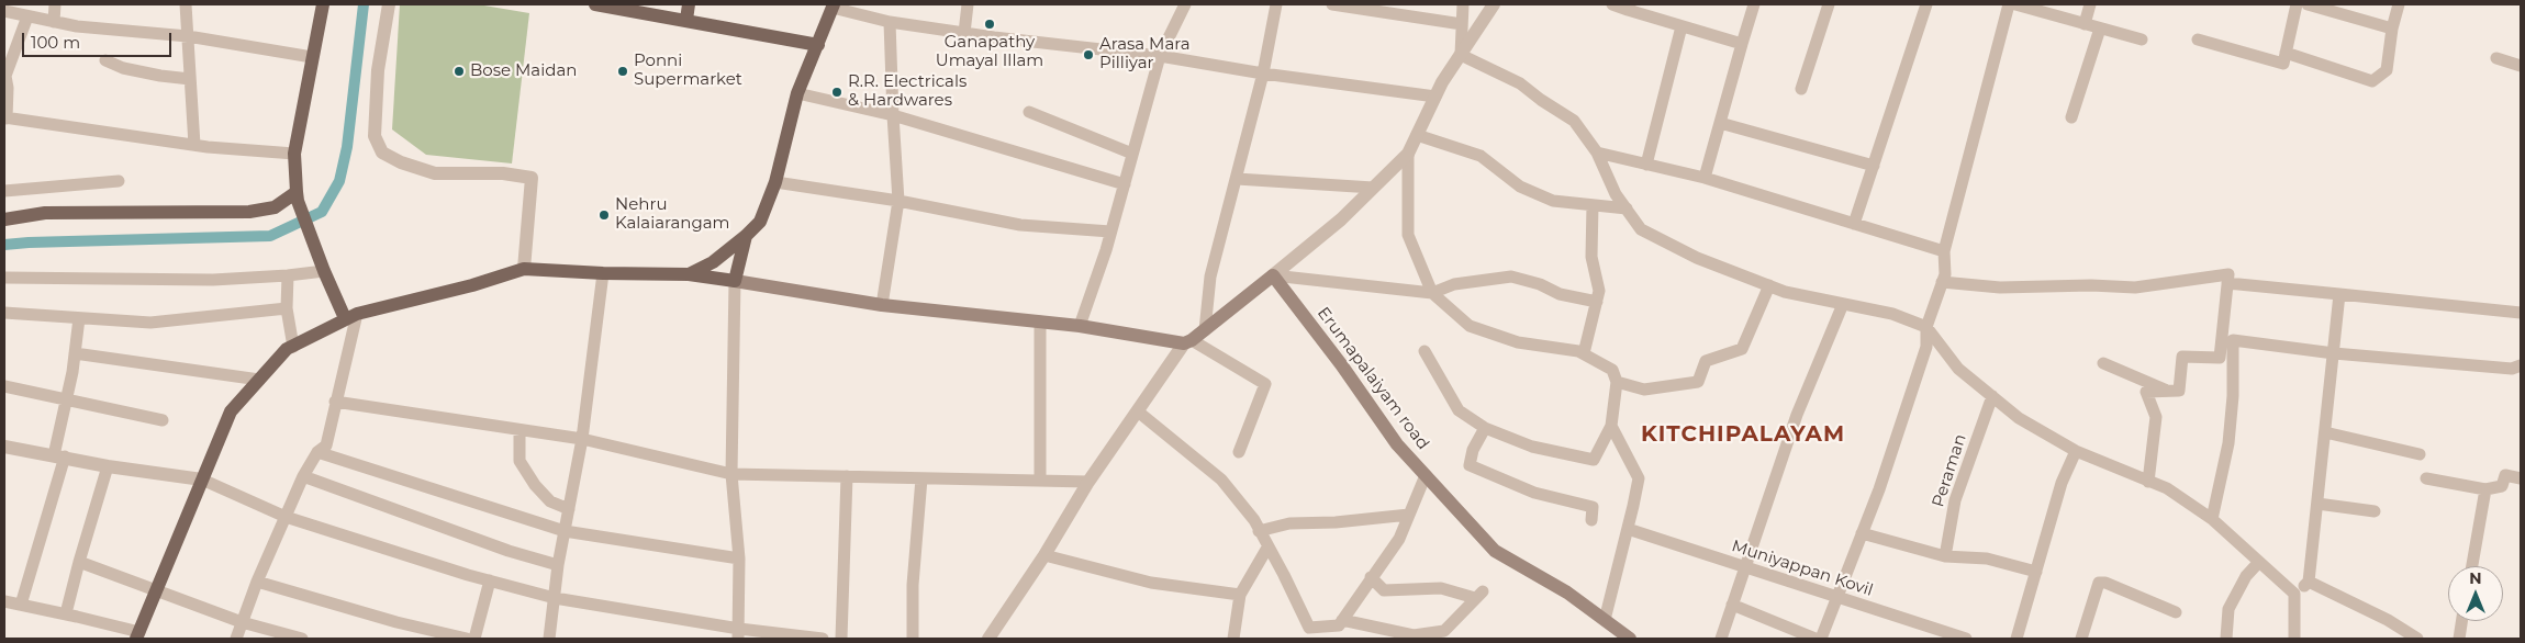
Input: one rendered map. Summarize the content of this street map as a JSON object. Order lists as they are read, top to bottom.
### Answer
{
  "streets": {
    "main road": ["Erumapalaiyam road"],
    "street": ["Peraman", "Muniyappan Kovil"]
  },
  "districts": ["KITCHIPALAYAM"],
  "places": [
    "Ganapathy Umayal Illam",
    "Arasa Mara Pilliyar",
    "Bose Maidan",
    "Ponni Supermarket",
    "R.R. Electricals & Hardwares",
    "Nehru Kalaiarangam"
  ],
  "scale_bar": "100 m",
  "north": "top"
}
